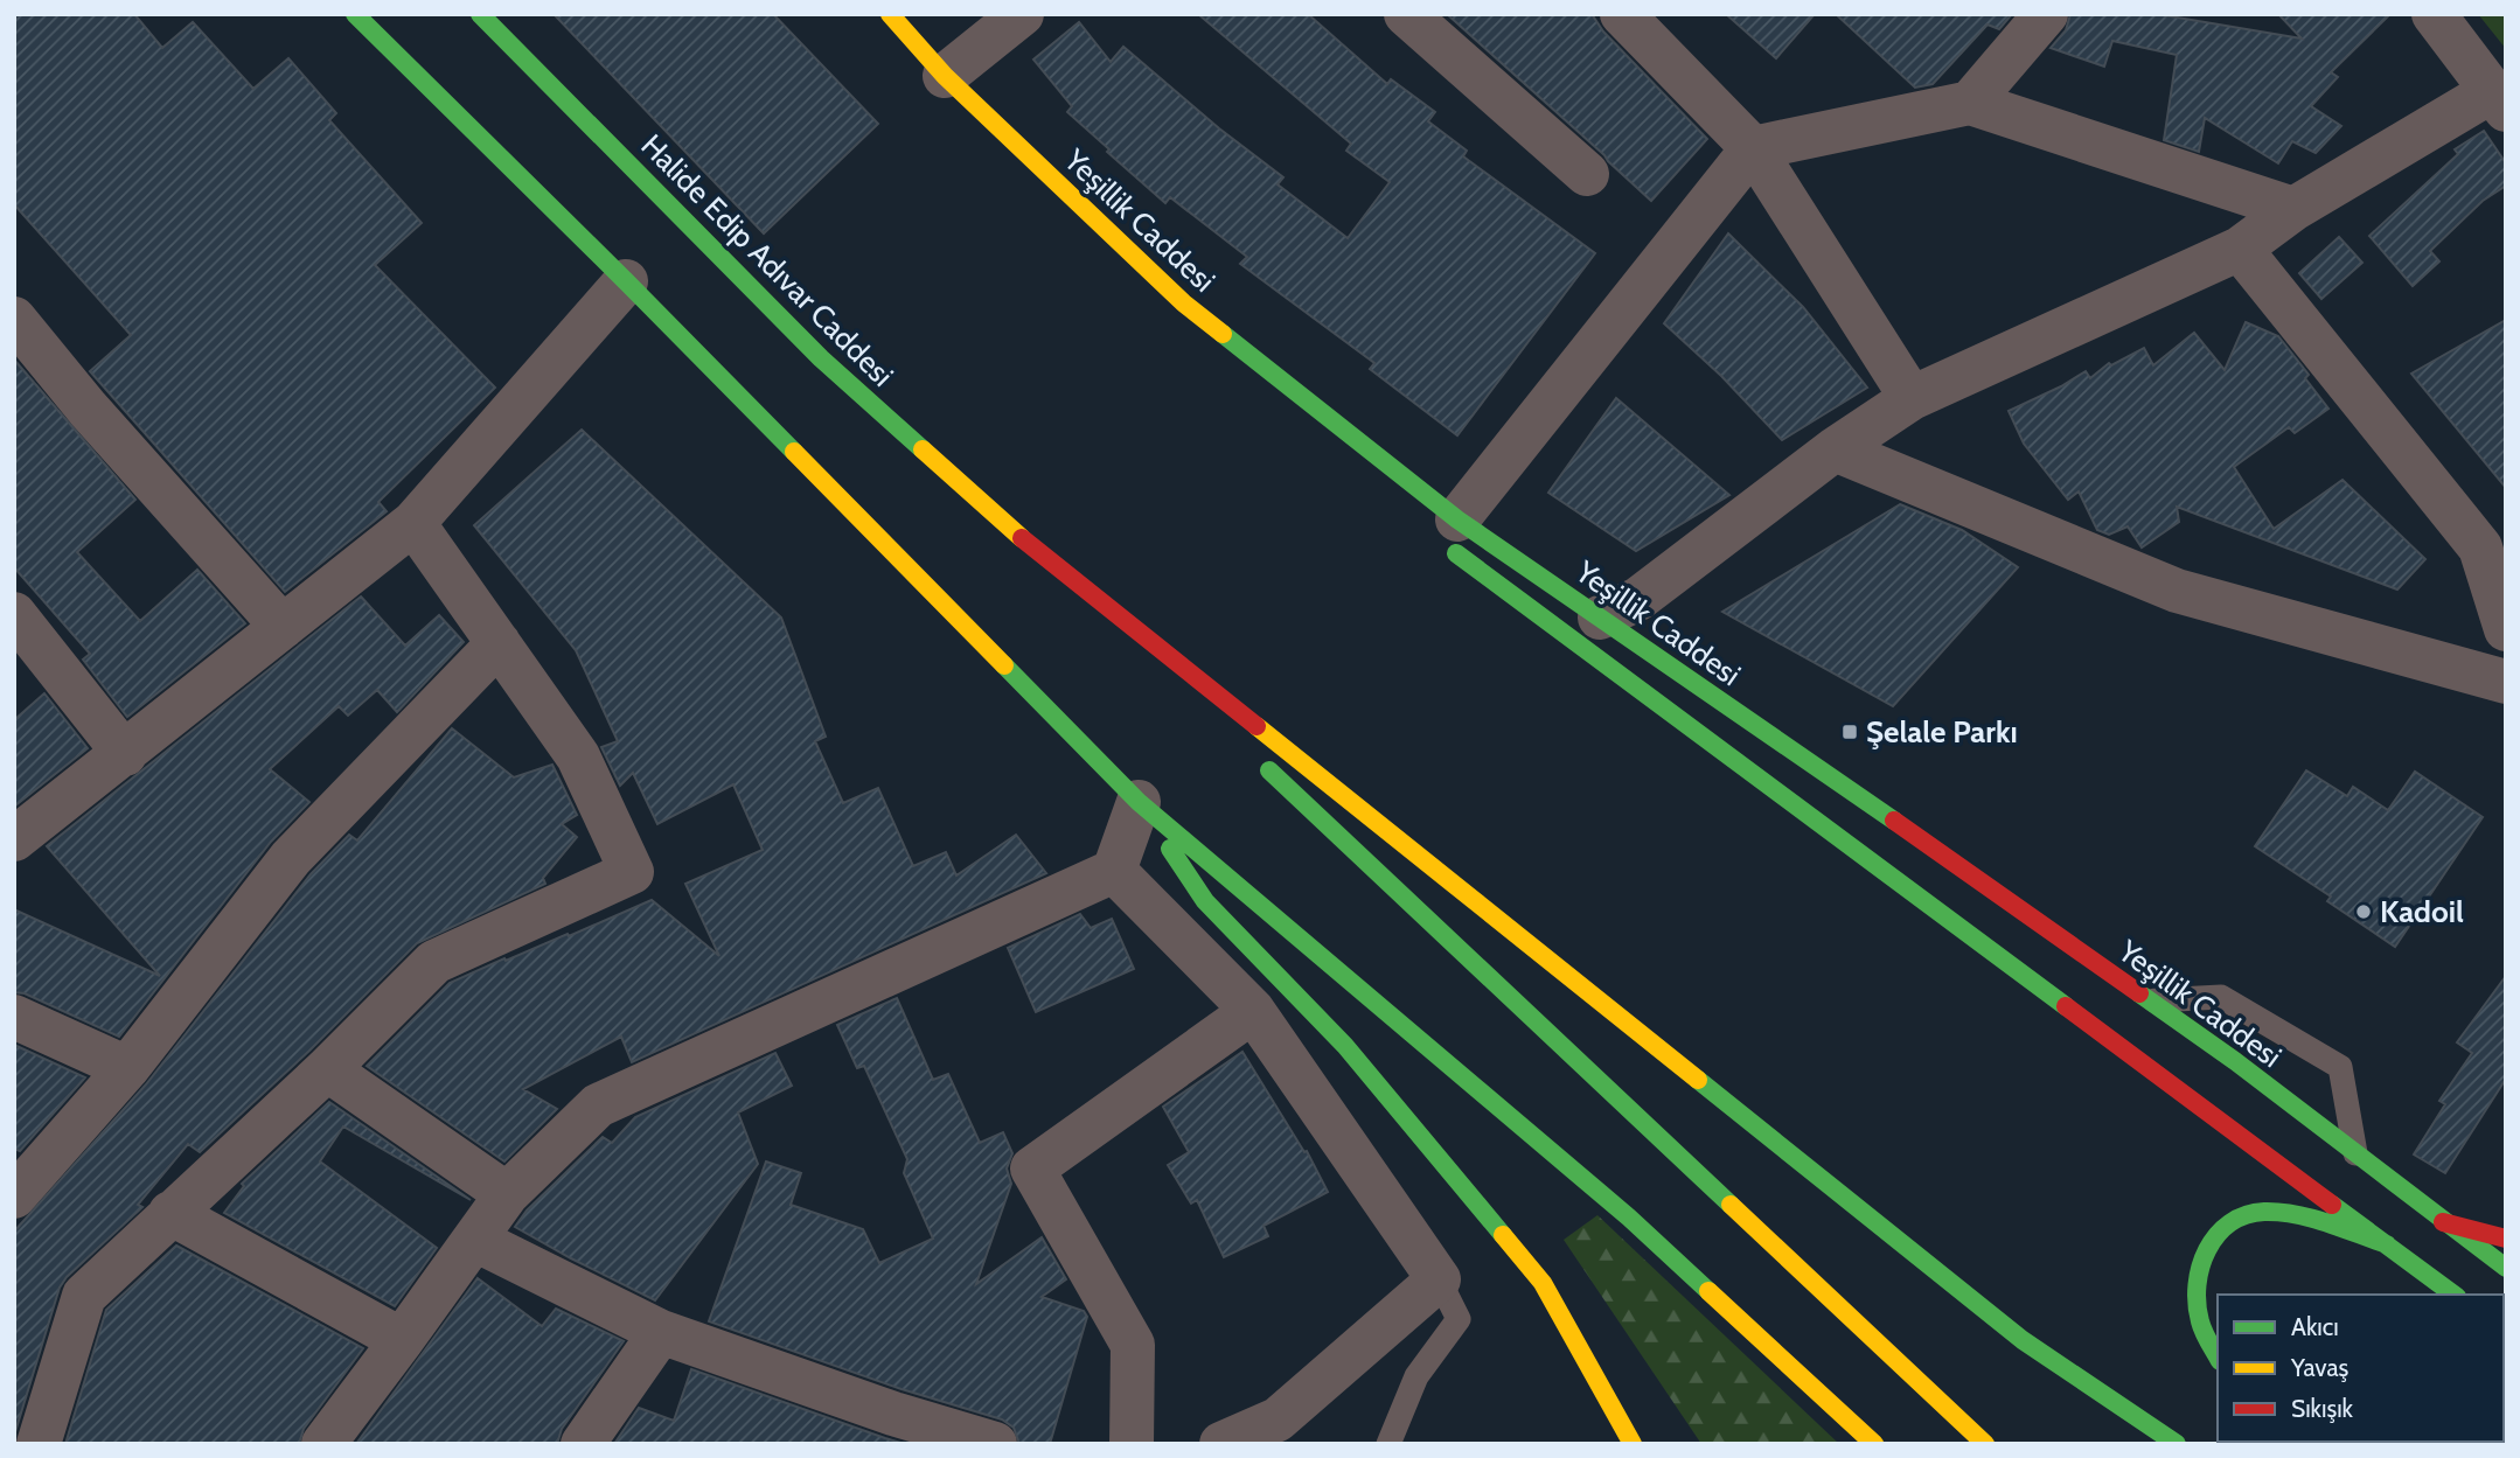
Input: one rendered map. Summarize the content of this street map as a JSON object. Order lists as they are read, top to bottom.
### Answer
{
  "streets": {
    "main road": ["Yeşillik Caddesi", "Halide Edip Adıvar Caddesi"]
  },
  "places": {
    "transit": ["Şelale Parkı"],
    "other": ["Kadoil"]
  },
  "legend": ["Akıcı", "Yavaş", "Sıkışık"]
}
